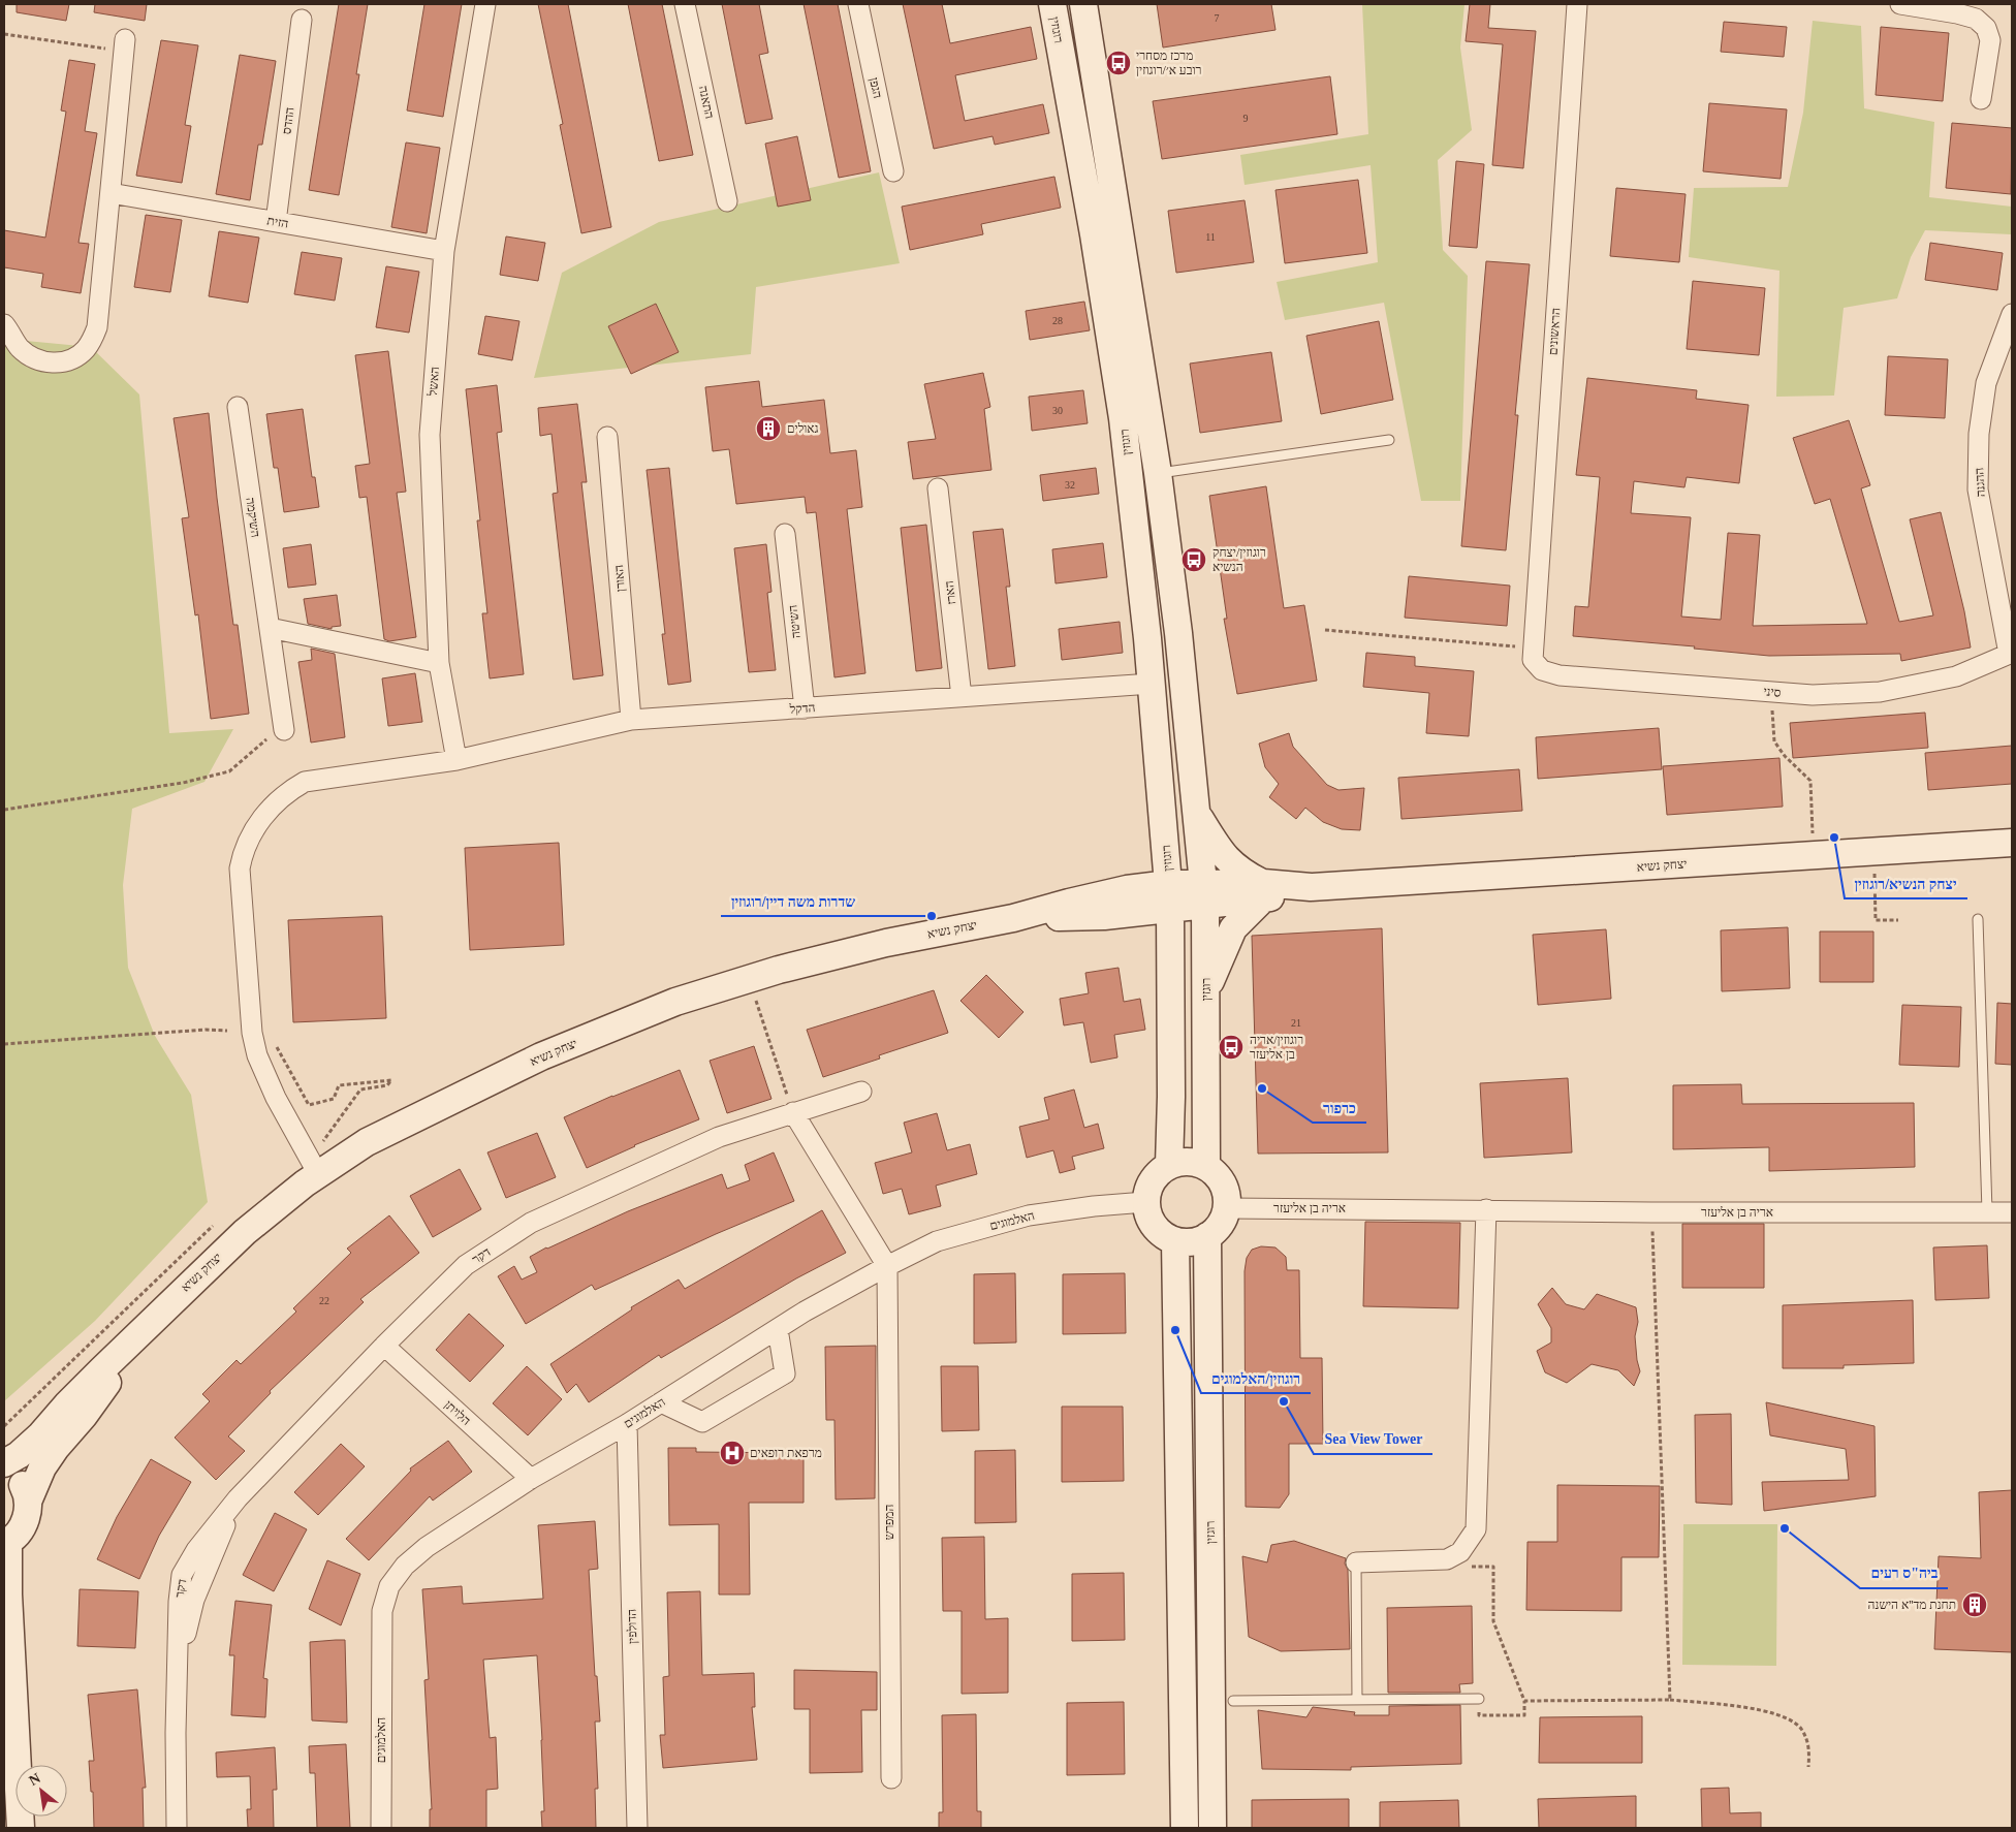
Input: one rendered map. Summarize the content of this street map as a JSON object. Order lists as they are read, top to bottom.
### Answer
{
  "streets": {
    "street": [
      "רוגוזין",
      "הגפן",
      "התאנה",
      "ההדס",
      "הזית",
      "הראשונים",
      "האשל",
      "ההגנה",
      "השיקמה",
      "האורן",
      "הארז",
      "השיטה",
      "סיני",
      "הדקל",
      "יצחק נשיא",
      "רוגזין",
      "אריה בן אליעזר",
      "האלמוגים",
      "דקר",
      "הלויתן",
      "המפרש",
      "הדולפין"
    ]
  },
  "crossings": [
    ["רוגוזין", "הדקל"],
    ["רוגוזין", "יצחק נשיא"],
    ["רוגוזין", "רוגזין"],
    ["ההדס", "הזית"],
    ["הזית", "האשל"],
    ["הראשונים", "סיני"],
    ["האשל", "הדקל"],
    ["ההגנה", "סיני"],
    ["האורן", "הדקל"],
    ["הארז", "הדקל"],
    ["השיטה", "הדקל"],
    ["הדקל", "יצחק נשיא"],
    ["יצחק נשיא", "רוגזין"],
    ["רוגזין", "אריה בן אליעזר"],
    ["רוגזין", "האלמוגים"],
    ["אריה בן אליעזר", "האלמוגים"],
    ["האלמוגים", "הלויתן"],
    ["האלמוגים", "המפרש"],
    ["האלמוגים", "הדולפין"],
    ["דקר", "הלויתן"]
  ],
  "places": {
    "bus stop": ["מרכז מסחרי רובע א׳/רוגוזין", "רוגוזין/יצחק הנשיא", "רוגוזין/אריה בן אליעזר"],
    "building": ["גאולים", "תחנת מד''א הישנה"],
    "other": [
      "יצחק הנשיא/רוגוזין",
      "שדרות משה דיין/רוגוזין",
      "כרפור",
      "רוגוזין/האלמוגים",
      "Sea View Tower",
      "ביה\"ס רעים"
    ],
    "hospital": ["מרפאת רופאים"]
  },
  "house_numbers": [
    "7",
    "9",
    "11",
    "28",
    "30",
    "32",
    "21",
    "22"
  ],
  "north": "top left"
}
